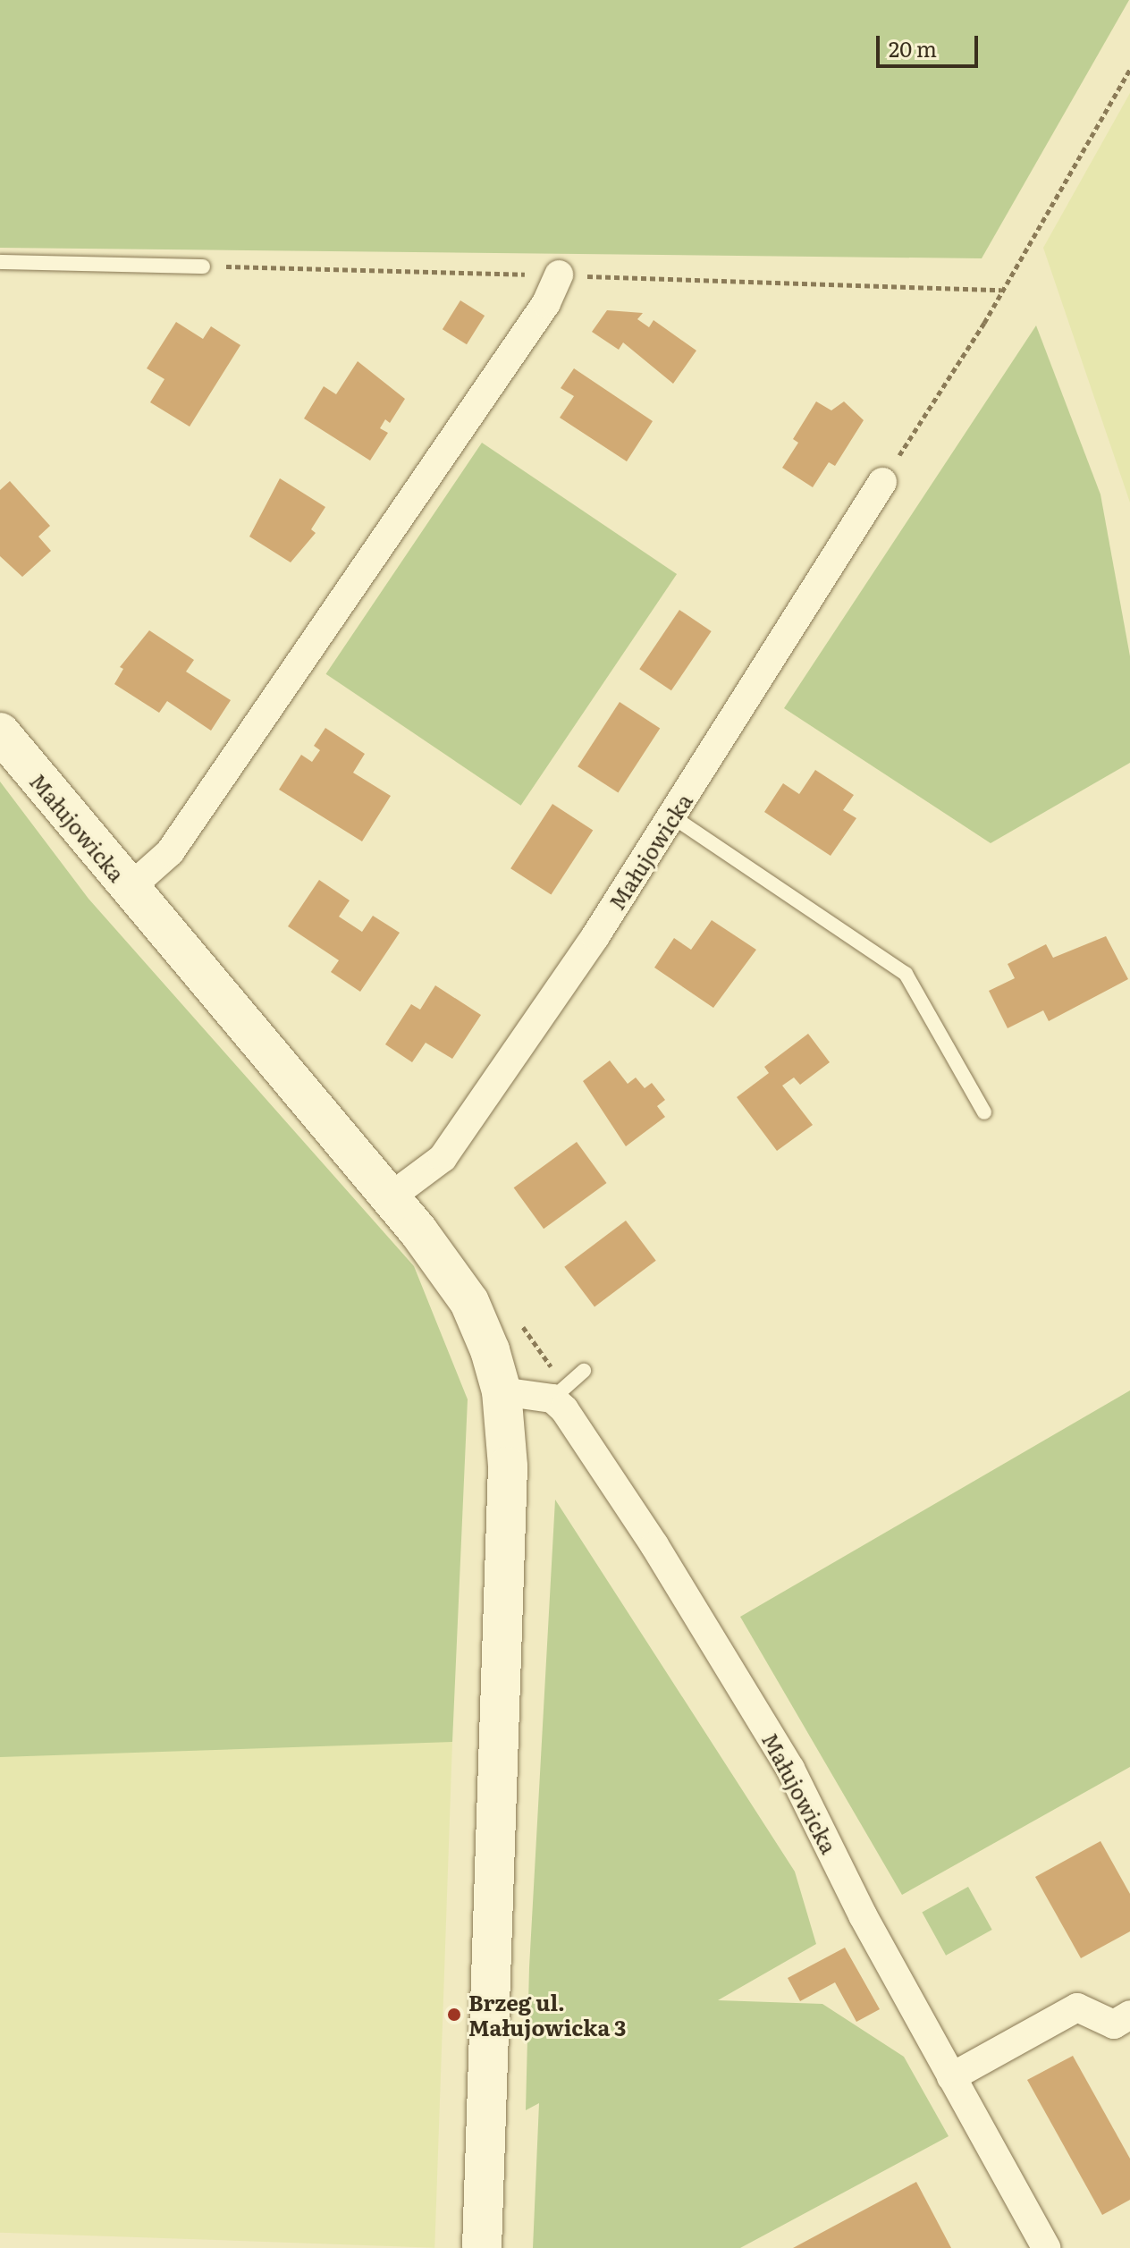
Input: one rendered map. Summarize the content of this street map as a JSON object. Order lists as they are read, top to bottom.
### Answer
{
  "streets": {
    "street": ["Małujowicka"]
  },
  "places": ["Brzeg ul. Małujowicka 3"],
  "scale_bar": "20 m"
}
